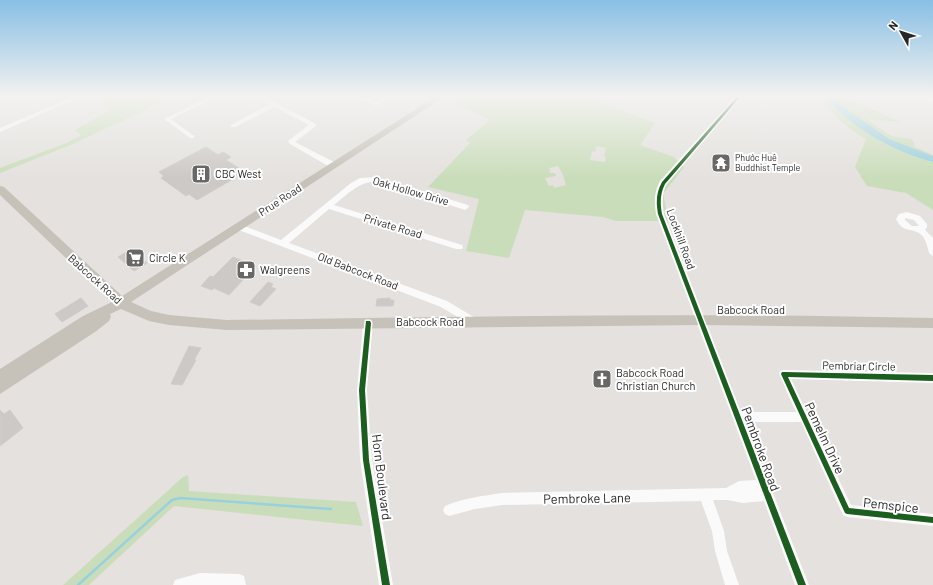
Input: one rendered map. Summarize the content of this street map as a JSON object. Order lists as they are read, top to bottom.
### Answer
{
  "streets": {
    "main road": ["Prue Road", "Babcock Road"],
    "street": [
      "Oak Hollow Drive",
      "Private Road",
      "Lockhill Road",
      "Old Babcock Road",
      "Pembriar Circle",
      "Pemelm Drive",
      "Pembroke Road",
      "Horn Boulevard",
      "Pembroke Lane",
      "Pemspice"
    ]
  },
  "crossings": [
    ["Oak Hollow Drive", "Private Road"],
    ["Oak Hollow Drive", "Old Babcock Road"],
    ["Prue Road", "Old Babcock Road"],
    ["Prue Road", "Babcock Road"],
    ["Lockhill Road", "Babcock Road"],
    ["Lockhill Road", "Pembroke Road"],
    ["Old Babcock Road", "Babcock Road"],
    ["Babcock Road", "Pembroke Road"],
    ["Babcock Road", "Horn Boulevard"],
    ["Pembriar Circle", "Pemelm Drive"],
    ["Pemelm Drive", "Pemspice"],
    ["Pembroke Road", "Pembroke Lane"]
  ],
  "places": {
    "temple": ["Phước Huệ Buddhist Temple"],
    "building": ["CBC West"],
    "supermarket": ["Circle K"],
    "pharmacy": ["Walgreens"],
    "church": ["Babcock Road Christian Church"]
  },
  "north": "top left"
}
